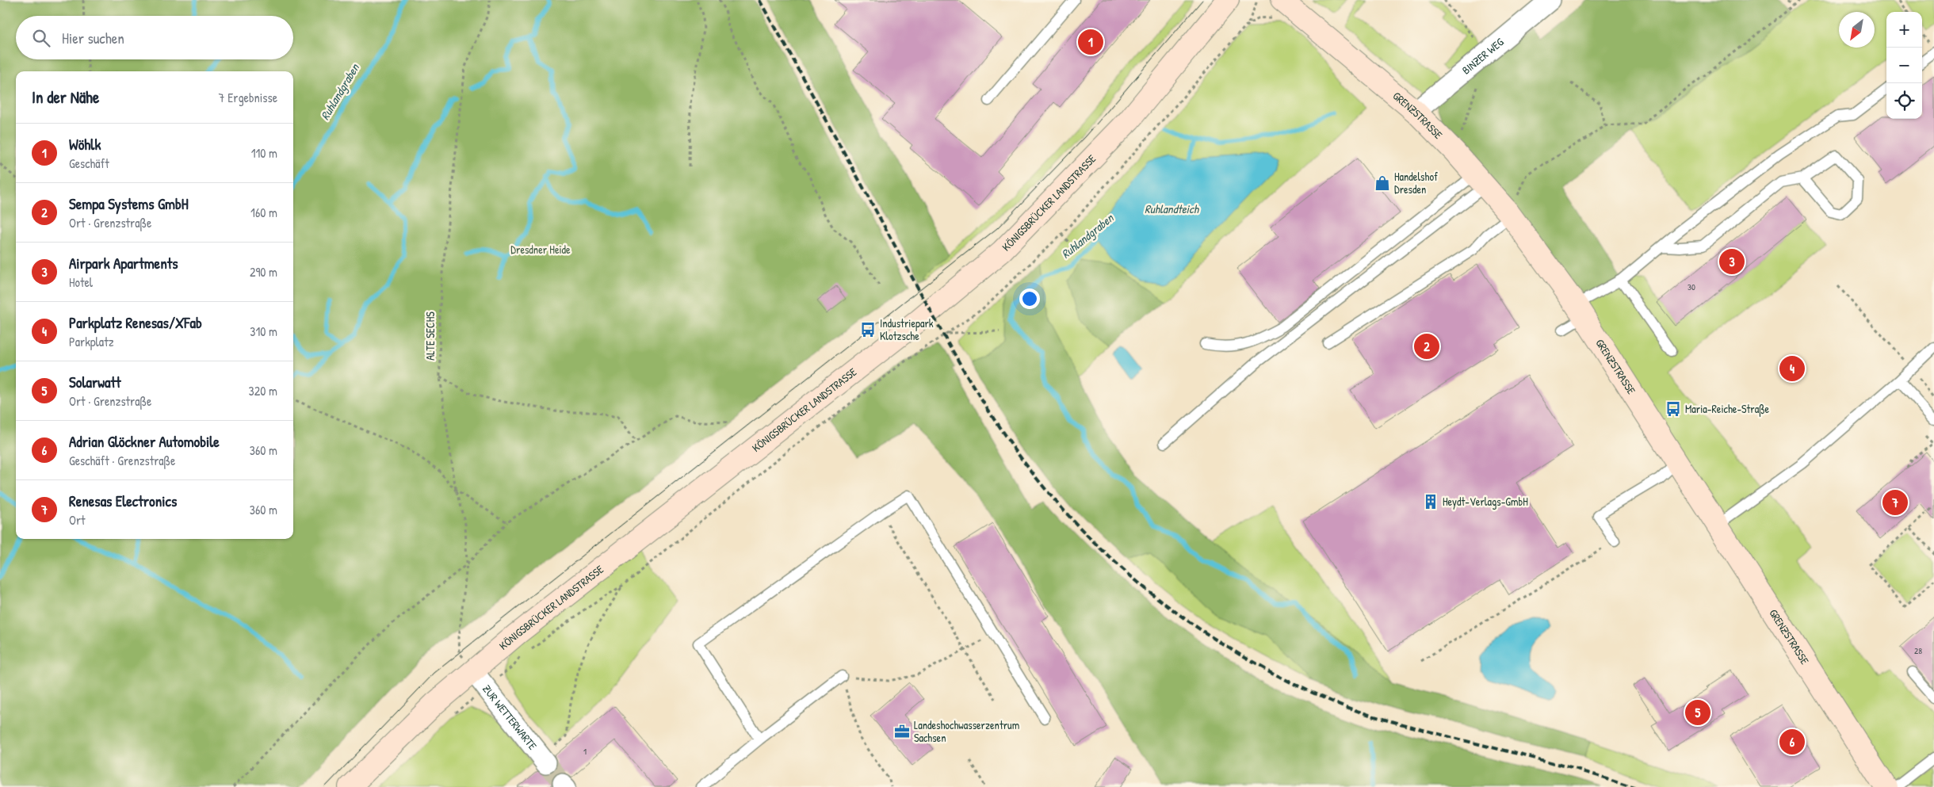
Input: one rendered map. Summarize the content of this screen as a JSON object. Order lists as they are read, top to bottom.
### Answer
{
  "streets": {
    "main road": ["GRENZSTRASSE", "KÖNIGSBRÜCKER LANDSTRASSE"],
    "street": ["BINZER WEG", "ZUR WETTERWARTE"],
    "path": ["ALTE SECHS"]
  },
  "crossings": [
    ["BINZER WEG", "GRENZSTRASSE"],
    ["KÖNIGSBRÜCKER LANDSTRASSE", "ALTE SECHS"],
    ["KÖNIGSBRÜCKER LANDSTRASSE", "ZUR WETTERWARTE"],
    ["ALTE SECHS", "ZUR WETTERWARTE"]
  ],
  "water": ["Ruhlandgraben", "Ruhlandteich"],
  "parks": ["Dresdner Heide"],
  "places": {
    "shop": ["Handelshof Dresden"],
    "bus stop": ["Industriepark Klotzsche", "Maria-Reiche-Straße"],
    "building": ["Heydt-Verlags-GmbH"],
    "office": ["Landeshochwasserzentrum Sachsen"]
  },
  "house_numbers": ["30", "28", "1"],
  "north": "bottom left",
  "page": {
    "map_buttons": ["+", "−"],
    "search": "Hier suchen",
    "pins": [
      "1",
      "3",
      "2",
      "4",
      "7",
      "5",
      "6"
    ],
    "heading": ["In der Nähe", "7 Ergebnisse"],
    "list": [
      {
        "mark": "1",
        "name": "Wöhlk",
        "note": "Geschäft",
        "value": "110 m"
      },
      {
        "mark": "2",
        "name": "Sempa Systems GmbH",
        "note": "Ort · Grenzstraße",
        "value": "160 m"
      },
      {
        "mark": "3",
        "name": "Airpark Apartments",
        "note": "Hotel",
        "value": "290 m"
      },
      {
        "mark": "4",
        "name": "Parkplatz Renesas/XFab",
        "note": "Parkplatz",
        "value": "310 m"
      },
      {
        "mark": "5",
        "name": "Solarwatt",
        "note": "Ort · Grenzstraße",
        "value": "320 m"
      },
      {
        "mark": "6",
        "name": "Adrian Glöckner Automobile",
        "note": "Geschäft · Grenzstraße",
        "value": "360 m"
      },
      {
        "mark": "7",
        "name": "Renesas Electronics",
        "note": "Ort",
        "value": "360 m"
      }
    ]
  }
}
